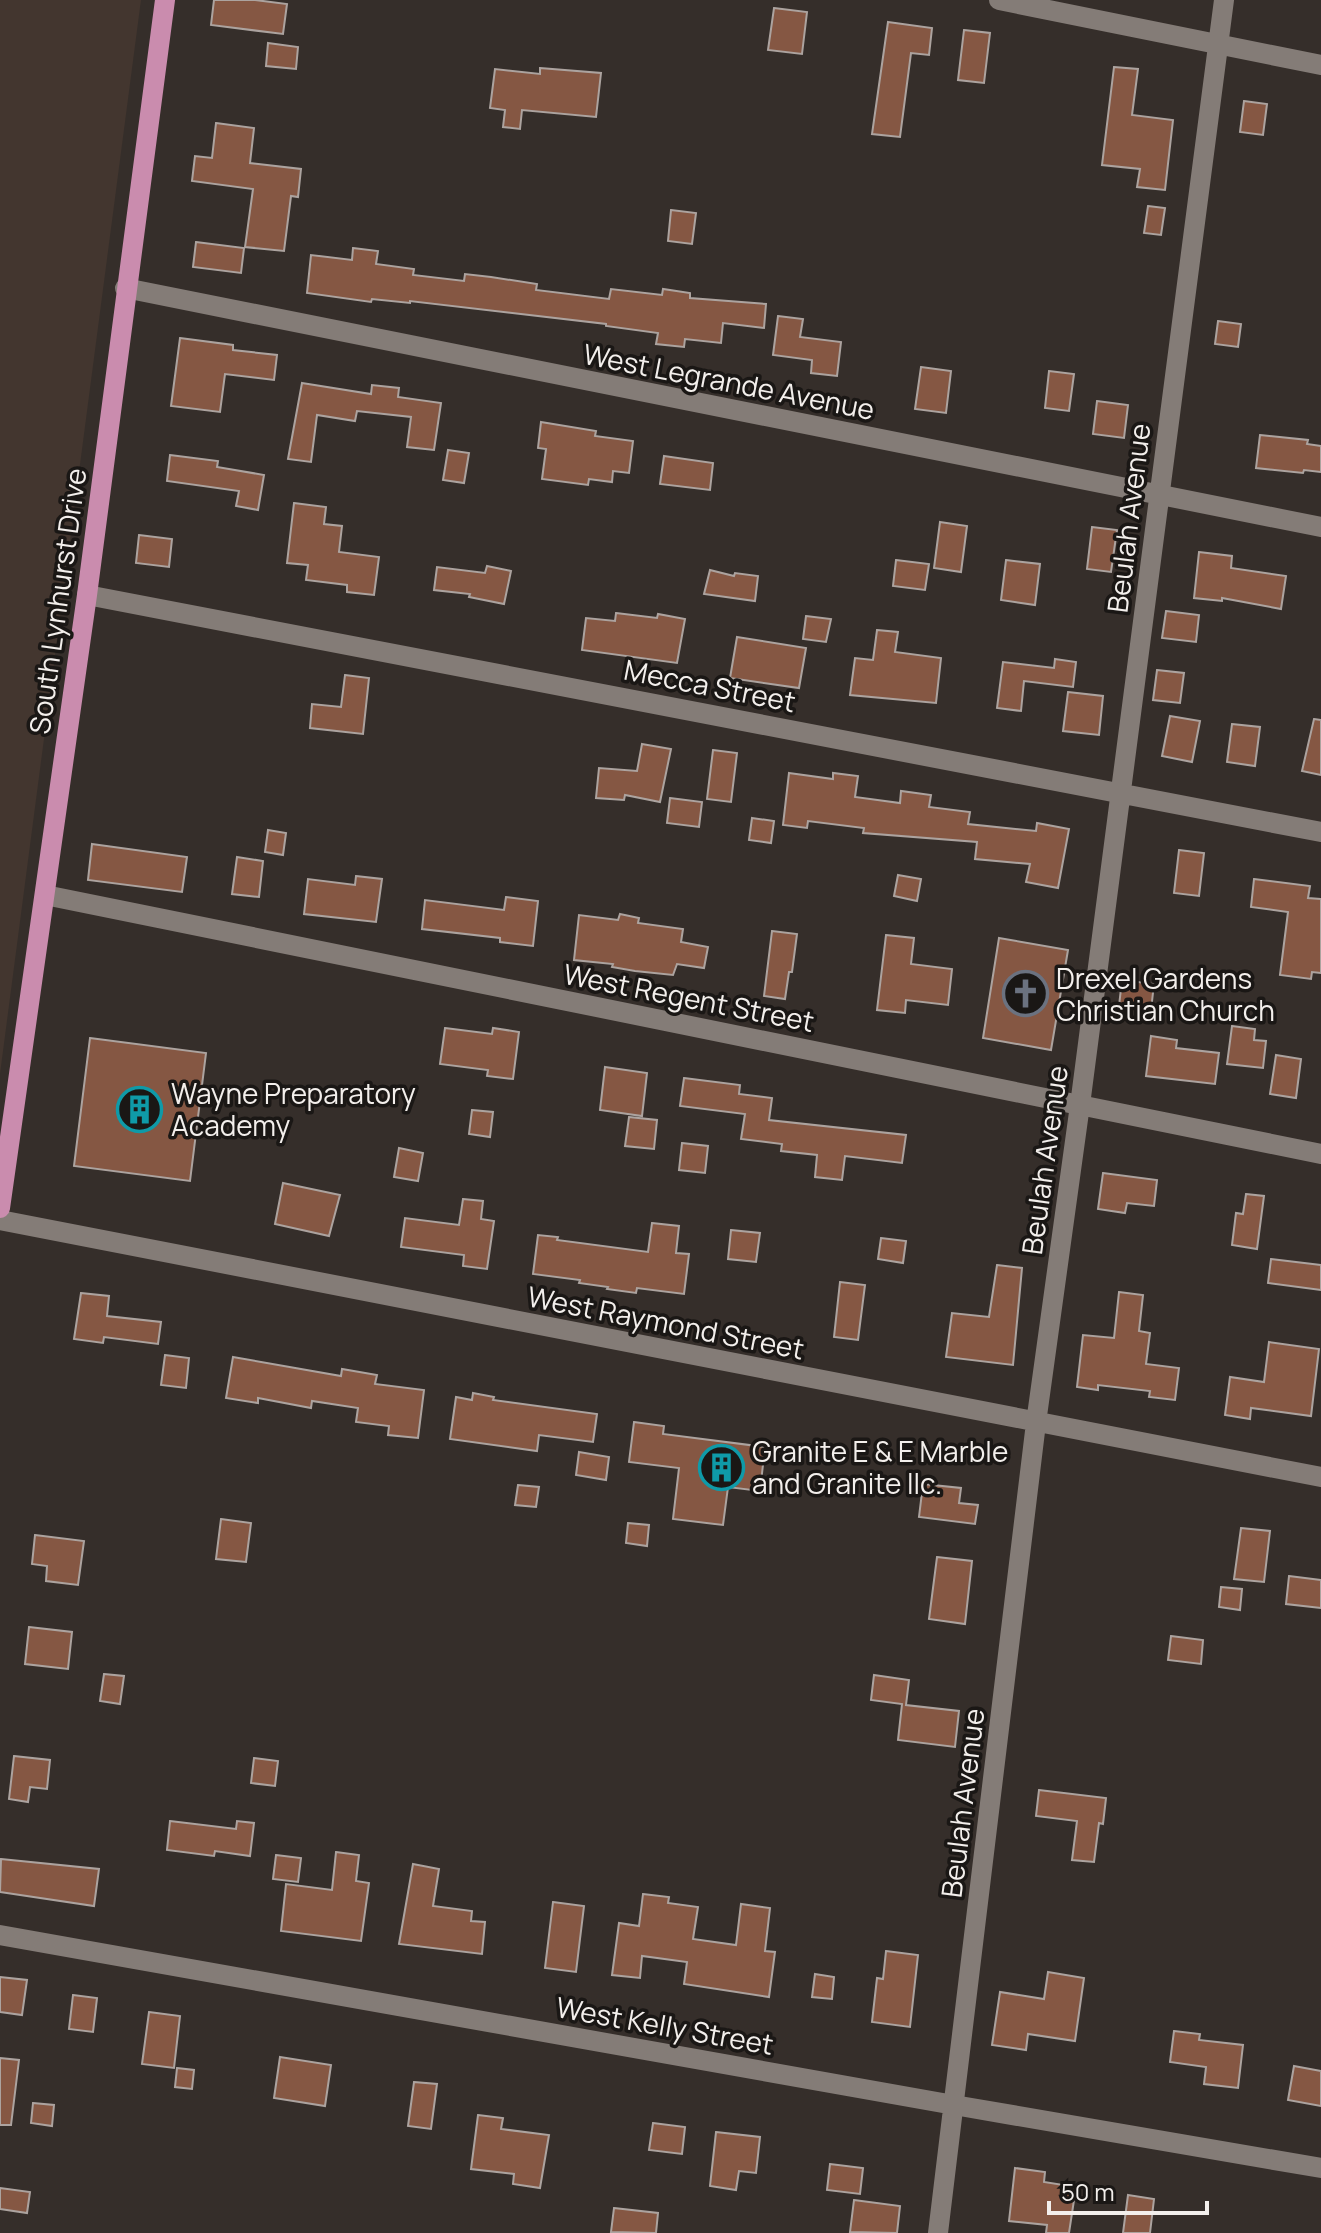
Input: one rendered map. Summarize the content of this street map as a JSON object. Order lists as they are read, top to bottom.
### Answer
{
  "streets": {
    "main road": ["South Lynhurst Drive"],
    "street": [
      "West Legrande Avenue",
      "Beulah Avenue",
      "Mecca Street",
      "West Regent Street",
      "West Raymond Street",
      "West Kelly Street"
    ]
  },
  "crossings": [
    ["West Legrande Avenue", "Beulah Avenue"],
    ["West Legrande Avenue", "South Lynhurst Drive"],
    ["Beulah Avenue", "Mecca Street"],
    ["Beulah Avenue", "West Regent Street"],
    ["Beulah Avenue", "West Raymond Street"],
    ["Beulah Avenue", "West Kelly Street"],
    ["South Lynhurst Drive", "Mecca Street"],
    ["South Lynhurst Drive", "West Regent Street"]
  ],
  "places": {
    "church": ["Drexel Gardens Christian Church"],
    "building": ["Wayne Preparatory Academy", "Granite E & E Marble and Granite llc."]
  },
  "scale_bar": "50 m"
}
